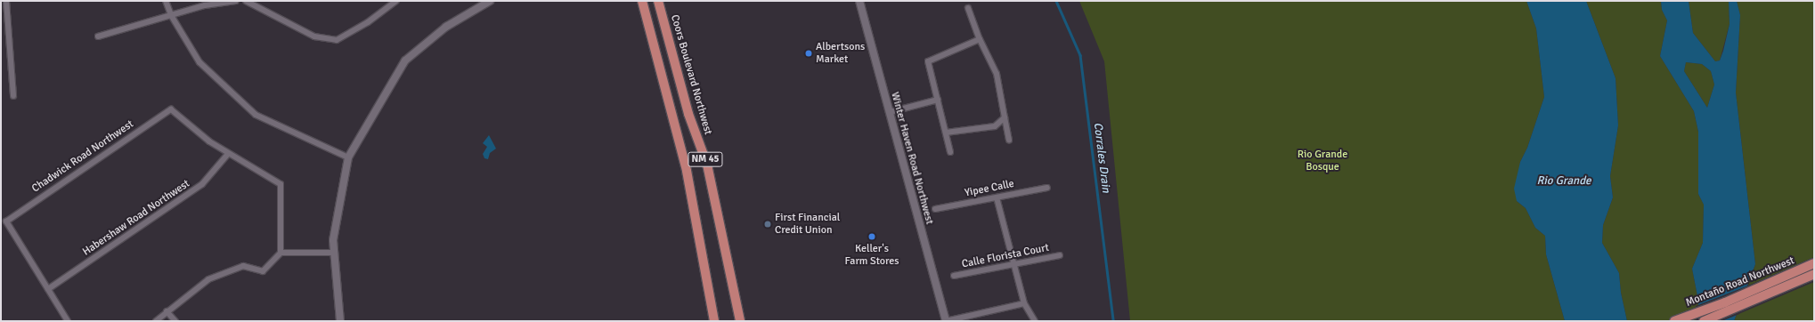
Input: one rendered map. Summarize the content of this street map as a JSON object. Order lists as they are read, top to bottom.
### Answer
{
  "streets": {
    "main road": ["Coors Boulevard Northwest", "NM 45", "Montaño Road Northwest"],
    "street": [
      "Chadwick Road Northwest",
      "Winter Haven Road Northwest",
      "Yipee Calle",
      "Habershaw Road Northwest",
      "Calle Florista Court"
    ]
  },
  "crossings": [
    ["Chadwick Road Northwest", "Habershaw Road Northwest"]
  ],
  "water": ["Corrales Drain", "Rio Grande"],
  "parks": ["Rio Grande Bosque"],
  "places": ["Albertsons Market", "First Financial Credit Union", "Keller's Farm Stores"]
}
